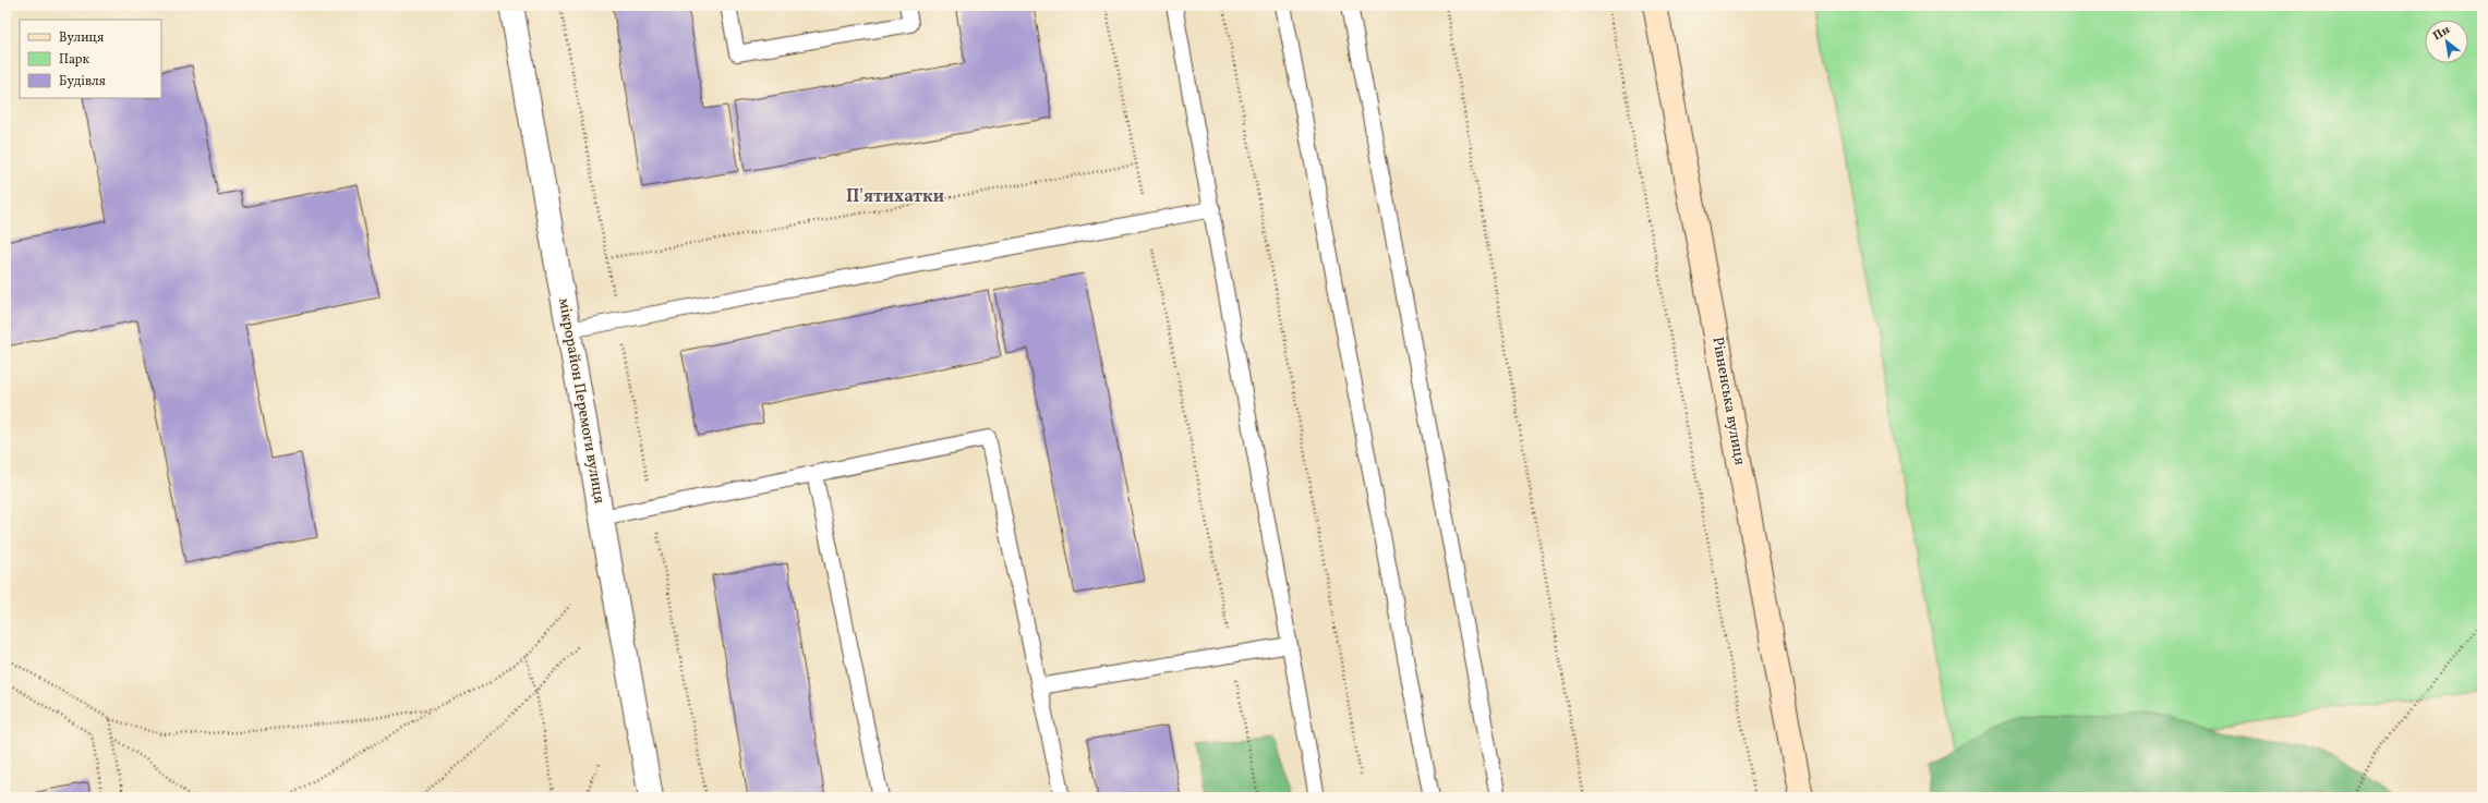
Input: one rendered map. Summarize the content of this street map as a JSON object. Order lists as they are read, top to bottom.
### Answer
{
  "streets": {
    "main road": ["Рівненська вулиця"],
    "street": ["мікрорайон Перемоги вулиця"]
  },
  "districts": ["П'ятихатки"],
  "legend": ["Вулиця", "Парк", "Будівля"],
  "north": "top left"
}
